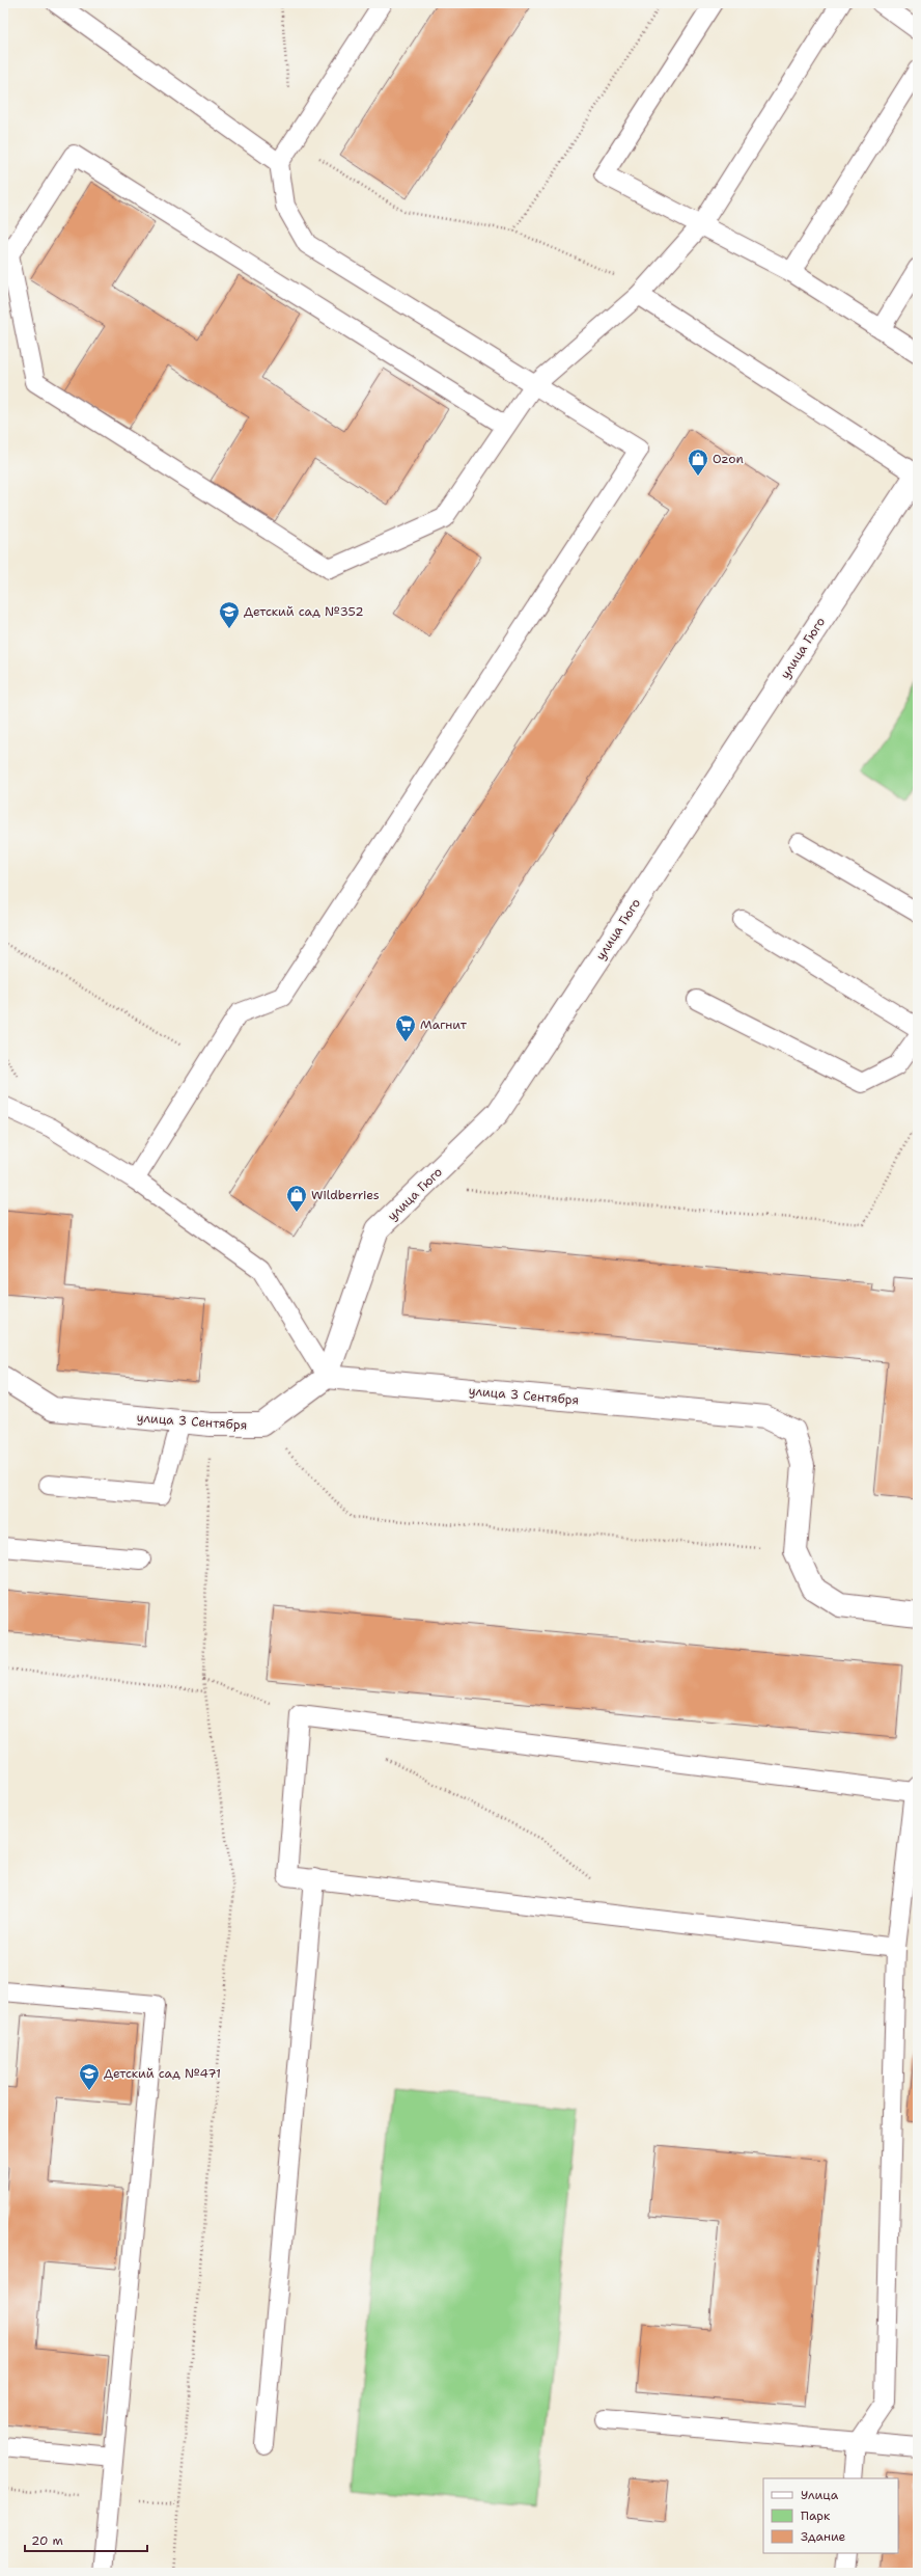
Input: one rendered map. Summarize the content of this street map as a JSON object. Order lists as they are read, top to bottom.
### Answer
{
  "streets": {
    "street": ["улица Гюго", "улица 3 Сентября"]
  },
  "crossings": [
    ["улица Гюго", "улица 3 Сентября"]
  ],
  "places": {
    "shop": ["Ozon", "Wildberries"],
    "school or university": ["Детский сад №352", "Детский сад №471"],
    "supermarket": ["Магнит"]
  },
  "legend": ["Улица", "Парк", "Здание"],
  "scale_bar": "20 m"
}
